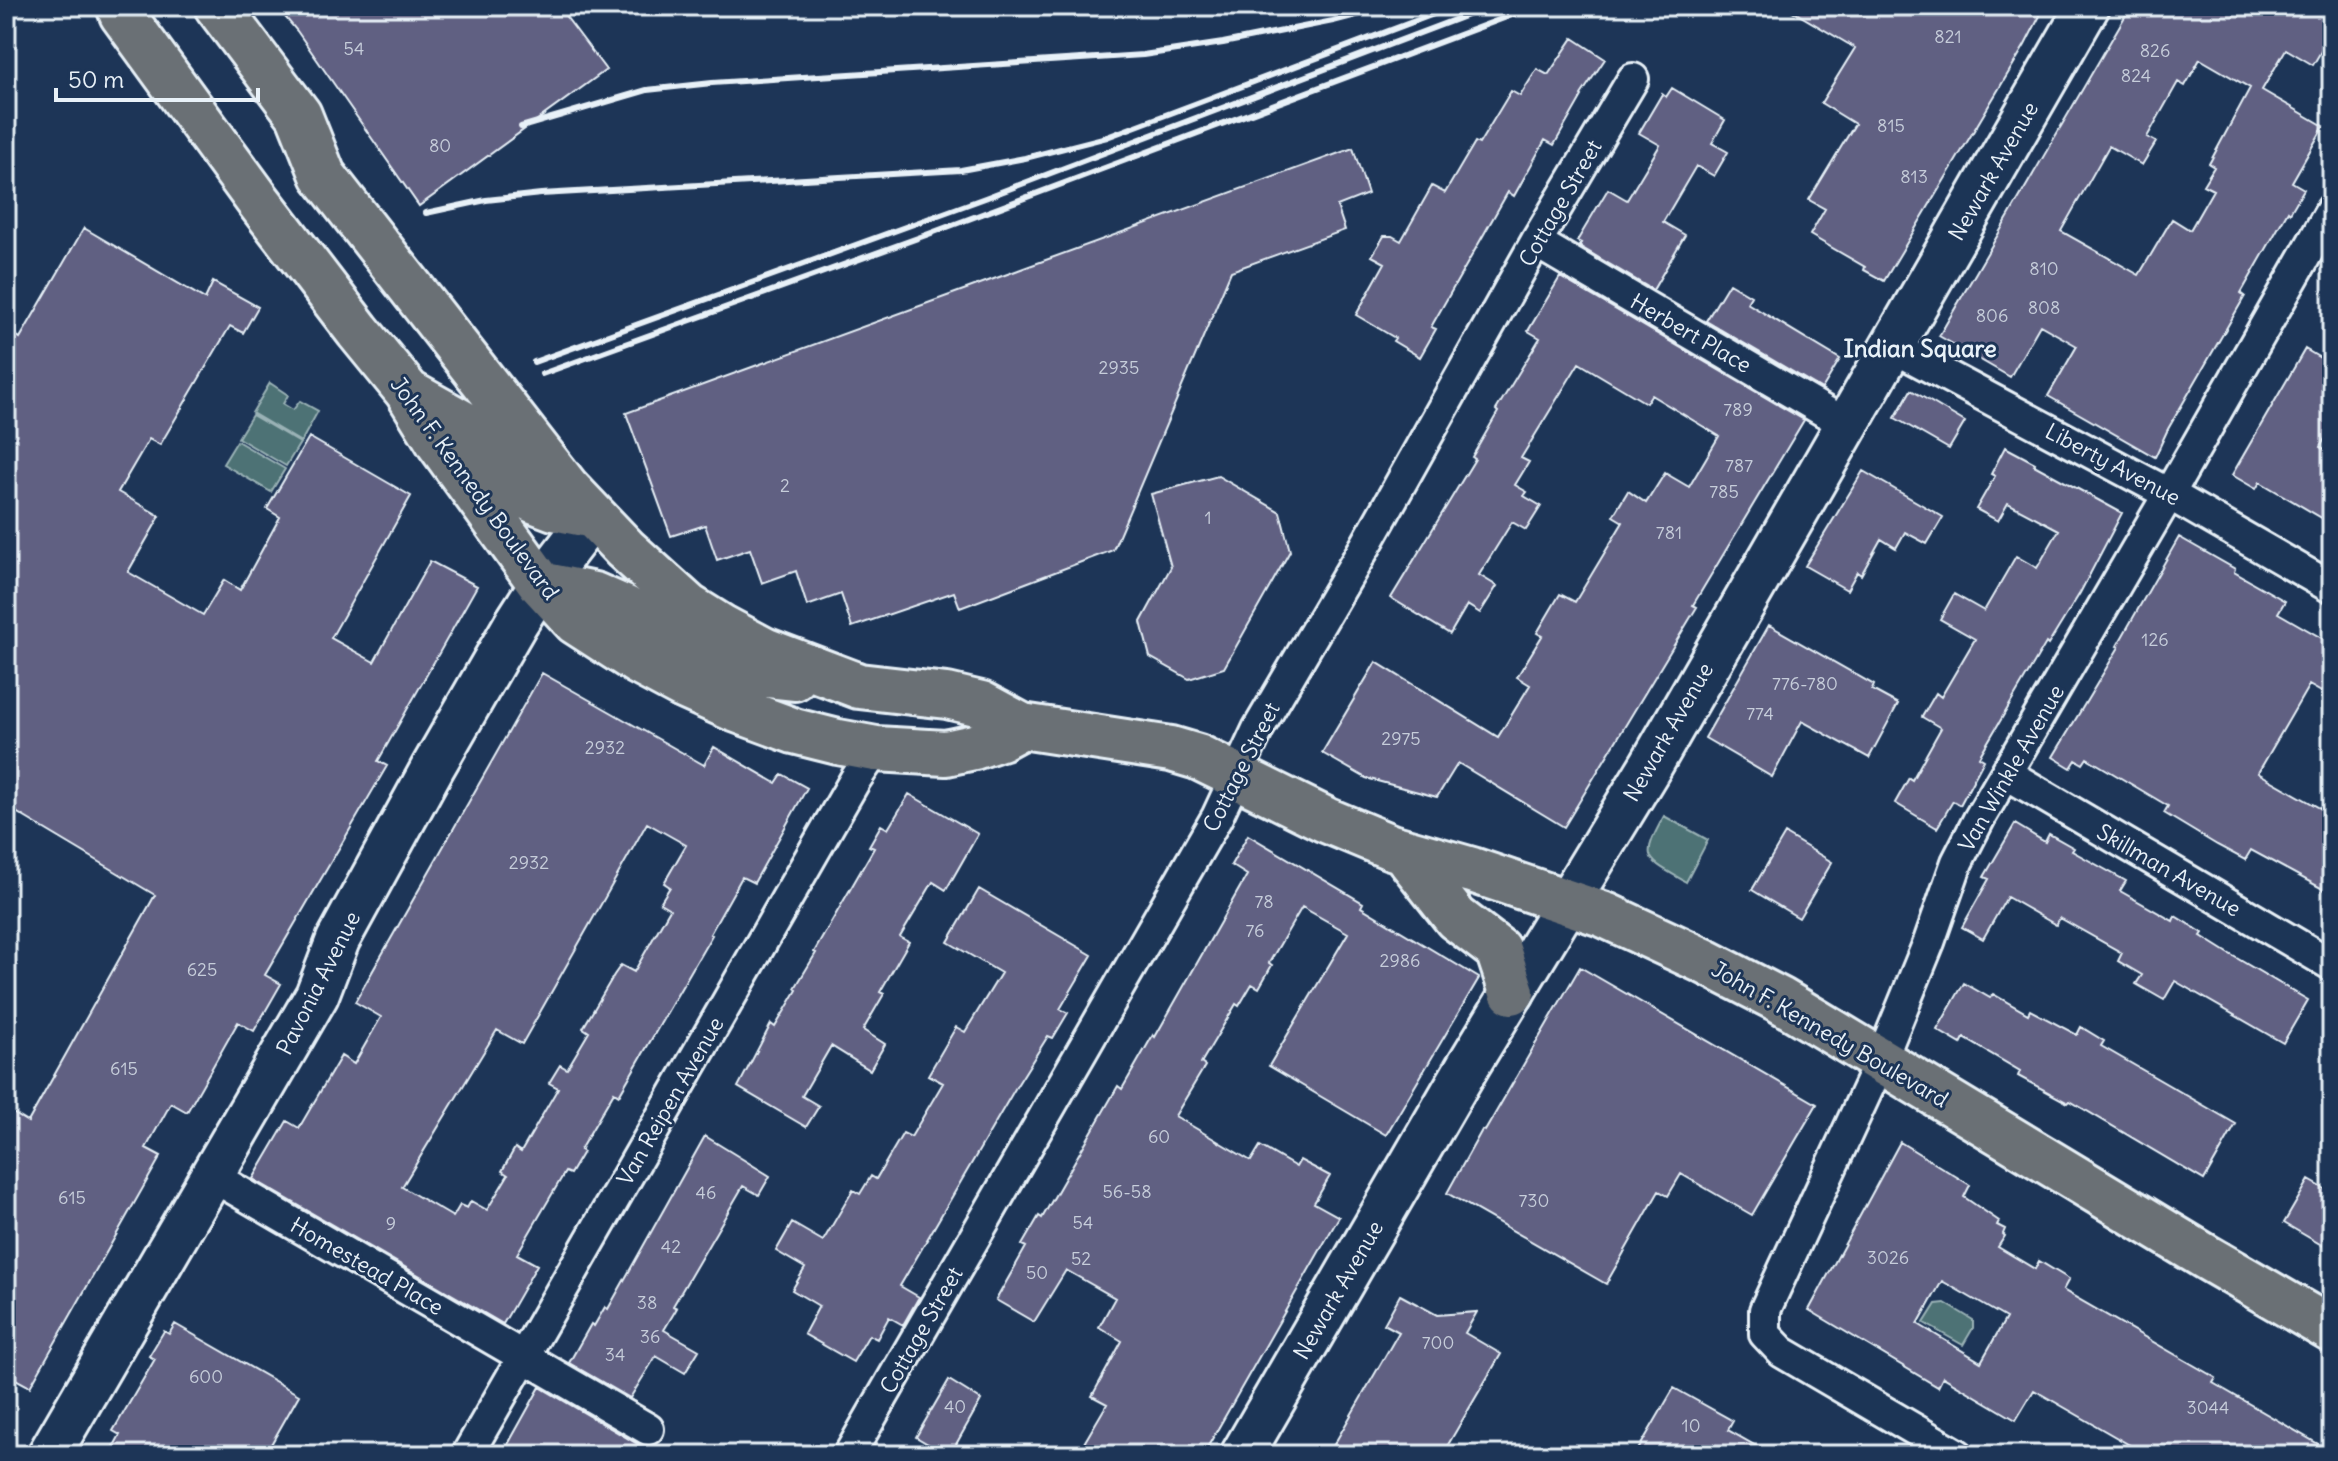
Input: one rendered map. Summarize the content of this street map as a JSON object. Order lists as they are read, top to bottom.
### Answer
{
  "streets": {
    "main road": ["Newark Avenue", "John F. Kennedy Boulevard", "Pavonia Avenue"],
    "street": [
      "Cottage Street",
      "Herbert Place",
      "Liberty Avenue",
      "Van Winkle Avenue",
      "Skillman Avenue",
      "Van Reipen Avenue",
      "Homestead Place"
    ]
  },
  "crossings": [
    ["Newark Avenue", "Herbert Place"],
    ["Newark Avenue", "Liberty Avenue"],
    ["Newark Avenue", "John F. Kennedy Boulevard"],
    ["Cottage Street", "Herbert Place"],
    ["Cottage Street", "John F. Kennedy Boulevard"],
    ["Liberty Avenue", "Van Winkle Avenue"],
    ["John F. Kennedy Boulevard", "Van Winkle Avenue"],
    ["John F. Kennedy Boulevard", "Pavonia Avenue"],
    ["John F. Kennedy Boulevard", "Van Reipen Avenue"],
    ["Van Winkle Avenue", "Skillman Avenue"],
    ["Pavonia Avenue", "Homestead Place"],
    ["Van Reipen Avenue", "Homestead Place"]
  ],
  "districts": ["Indian Square"],
  "house_numbers": [
    "821",
    "54",
    "826",
    "824",
    "815",
    "80",
    "813",
    "810",
    "808",
    "806",
    "2935",
    "789",
    "787",
    "2",
    "785",
    "1",
    "781",
    "126",
    "776-780",
    "774",
    "2975",
    "2932",
    "2932",
    "78",
    "76",
    "2986",
    "625",
    "615",
    "60",
    "56-58",
    "46",
    "615",
    "730",
    "54",
    "9",
    "42",
    "3026",
    "52",
    "50",
    "38",
    "36",
    "700",
    "34",
    "600",
    "40",
    "3044",
    "10"
  ],
  "scale_bar": "50 m"
}
